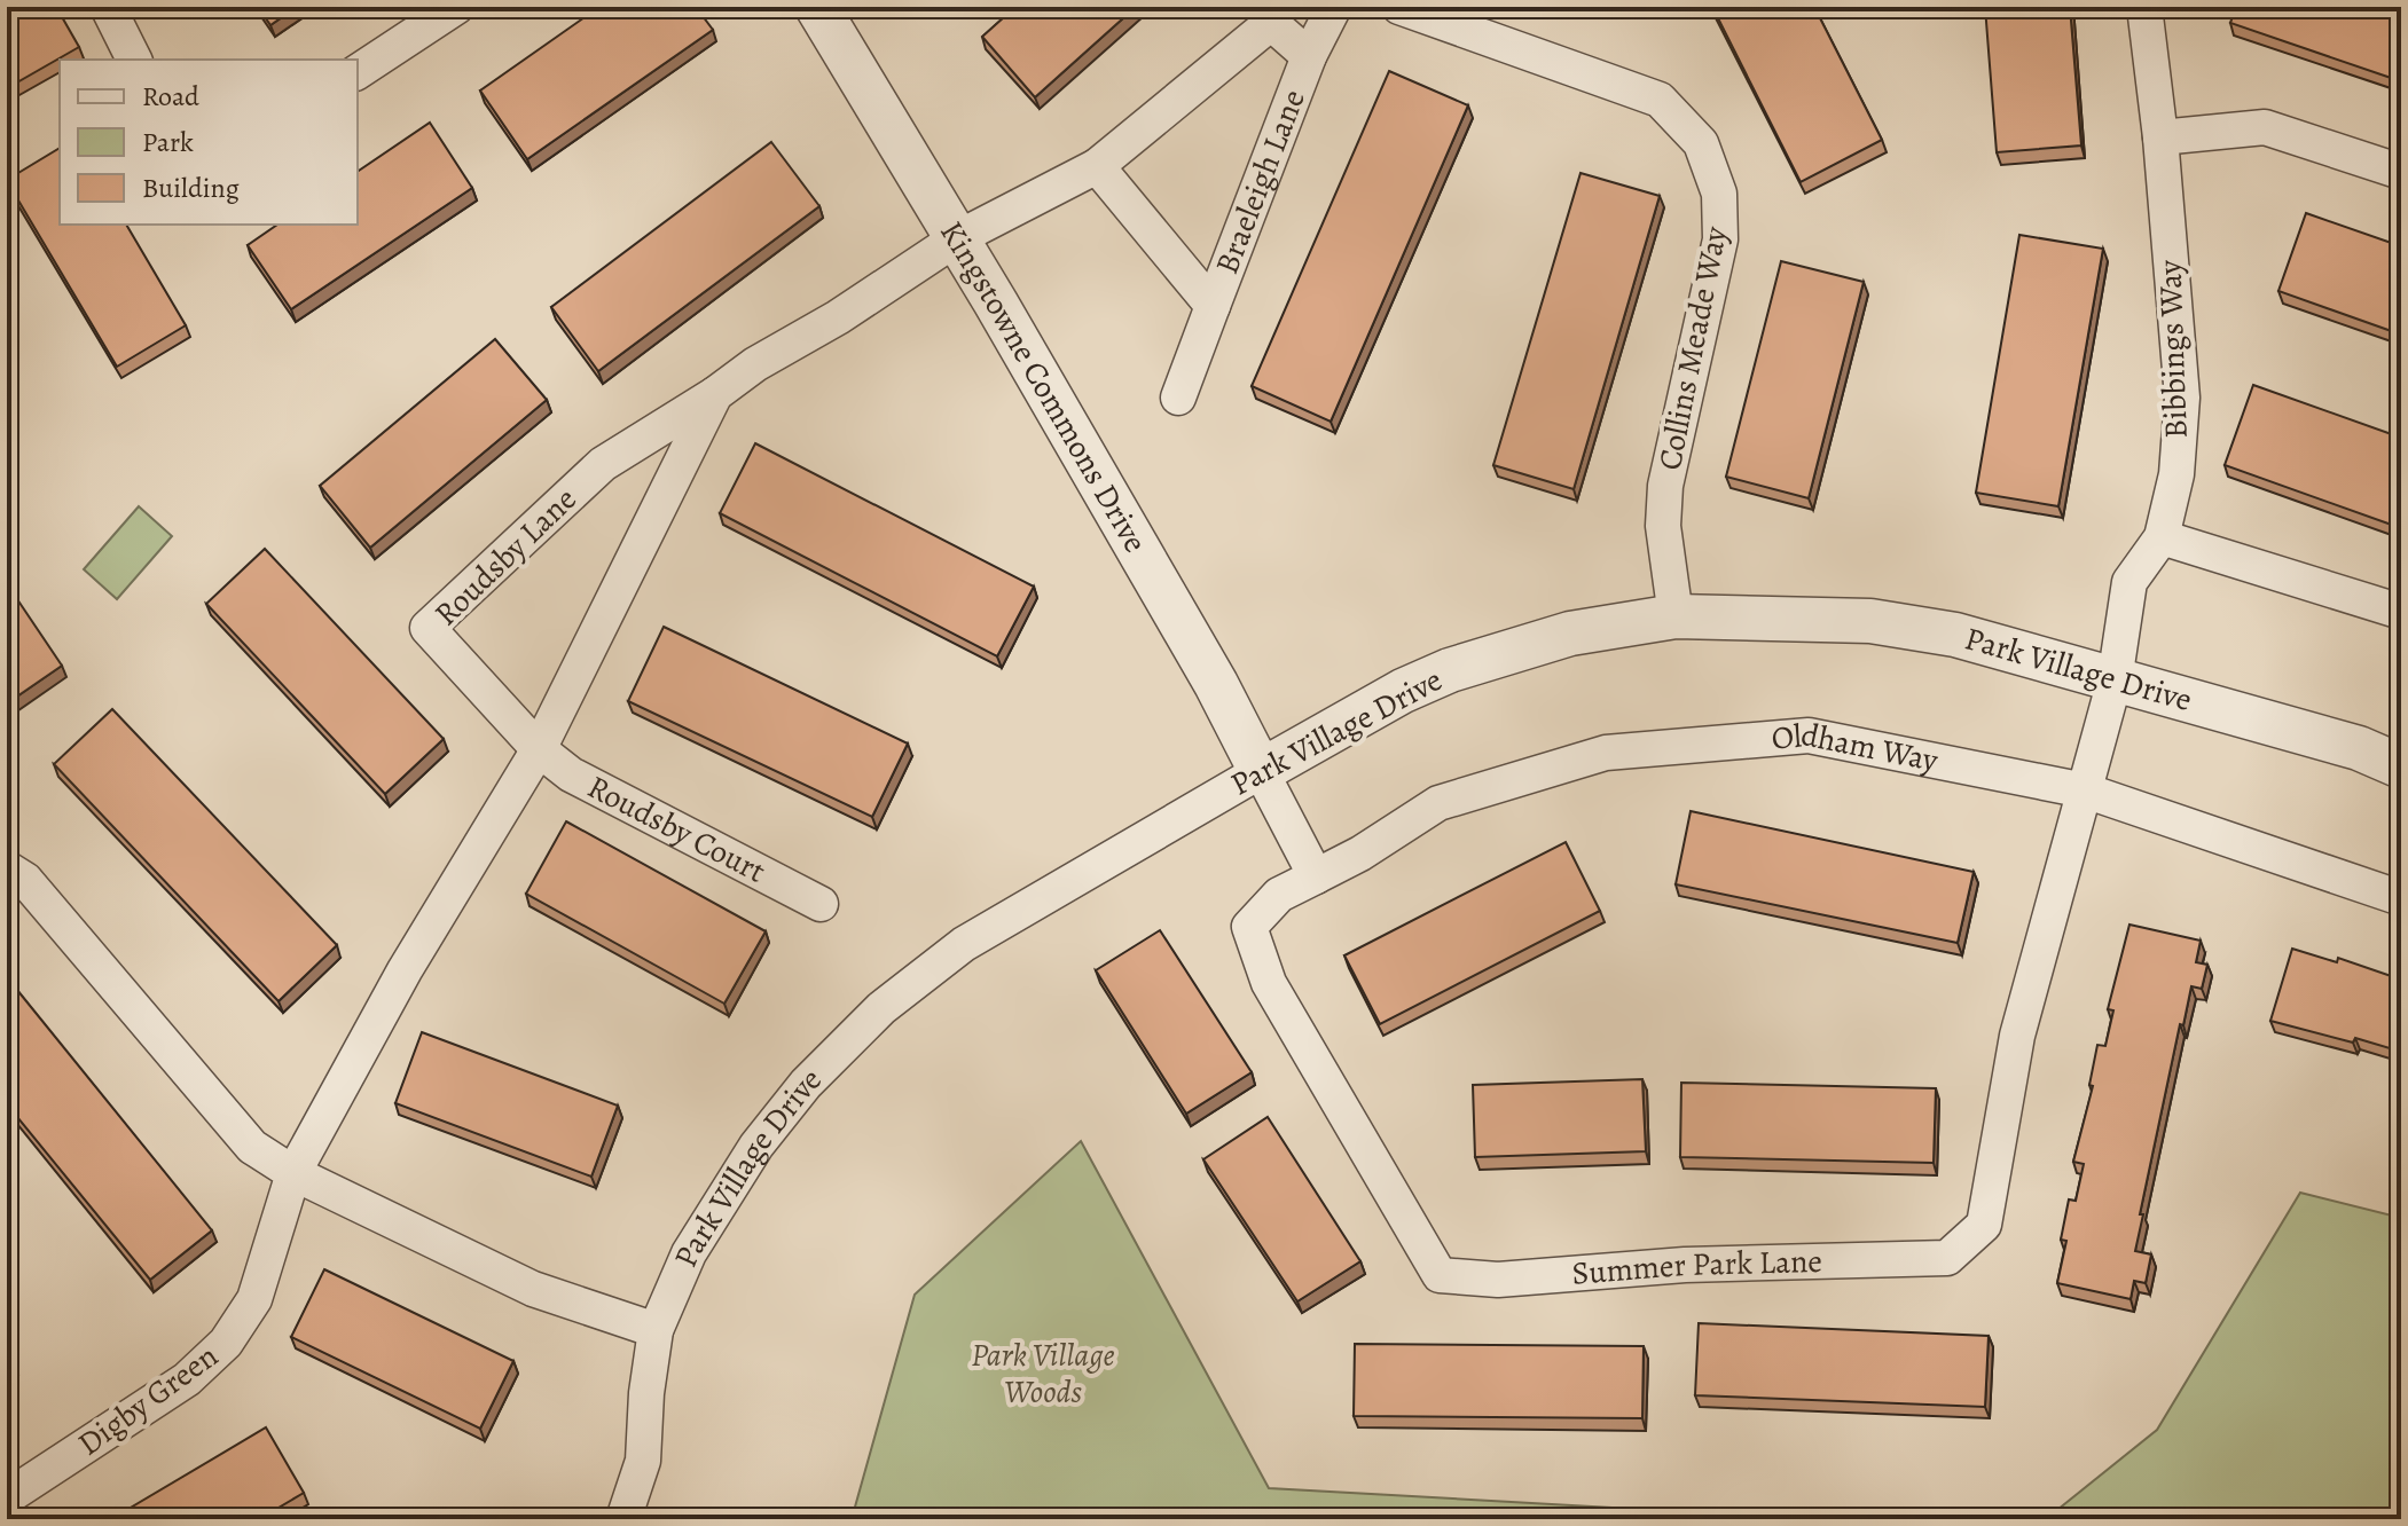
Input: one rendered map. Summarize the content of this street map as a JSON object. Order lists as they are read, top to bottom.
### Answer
{
  "streets": {
    "street": [
      "Braeleigh Lane",
      "Collins Meade Way",
      "Bibbings Way",
      "Kingstowne Commons Drive",
      "Roudsby Lane",
      "Park Village Drive",
      "Oldham Way",
      "Roudsby Court",
      "Summer Park Lane",
      "Digby Green"
    ]
  },
  "crossings": [
    ["Braeleigh Lane", "Kingstowne Commons Drive"],
    ["Braeleigh Lane", "Roudsby Lane"],
    ["Collins Meade Way", "Park Village Drive"],
    ["Bibbings Way", "Park Village Drive"],
    ["Bibbings Way", "Summer Park Lane"],
    ["Kingstowne Commons Drive", "Roudsby Lane"],
    ["Kingstowne Commons Drive", "Park Village Drive"],
    ["Roudsby Lane", "Roudsby Court"],
    ["Roudsby Lane", "Digby Green"],
    ["Park Village Drive", "Summer Park Lane"],
    ["Oldham Way", "Summer Park Lane"]
  ],
  "parks": ["Park Village Woods"],
  "legend": ["Road", "Park", "Building"]
}
